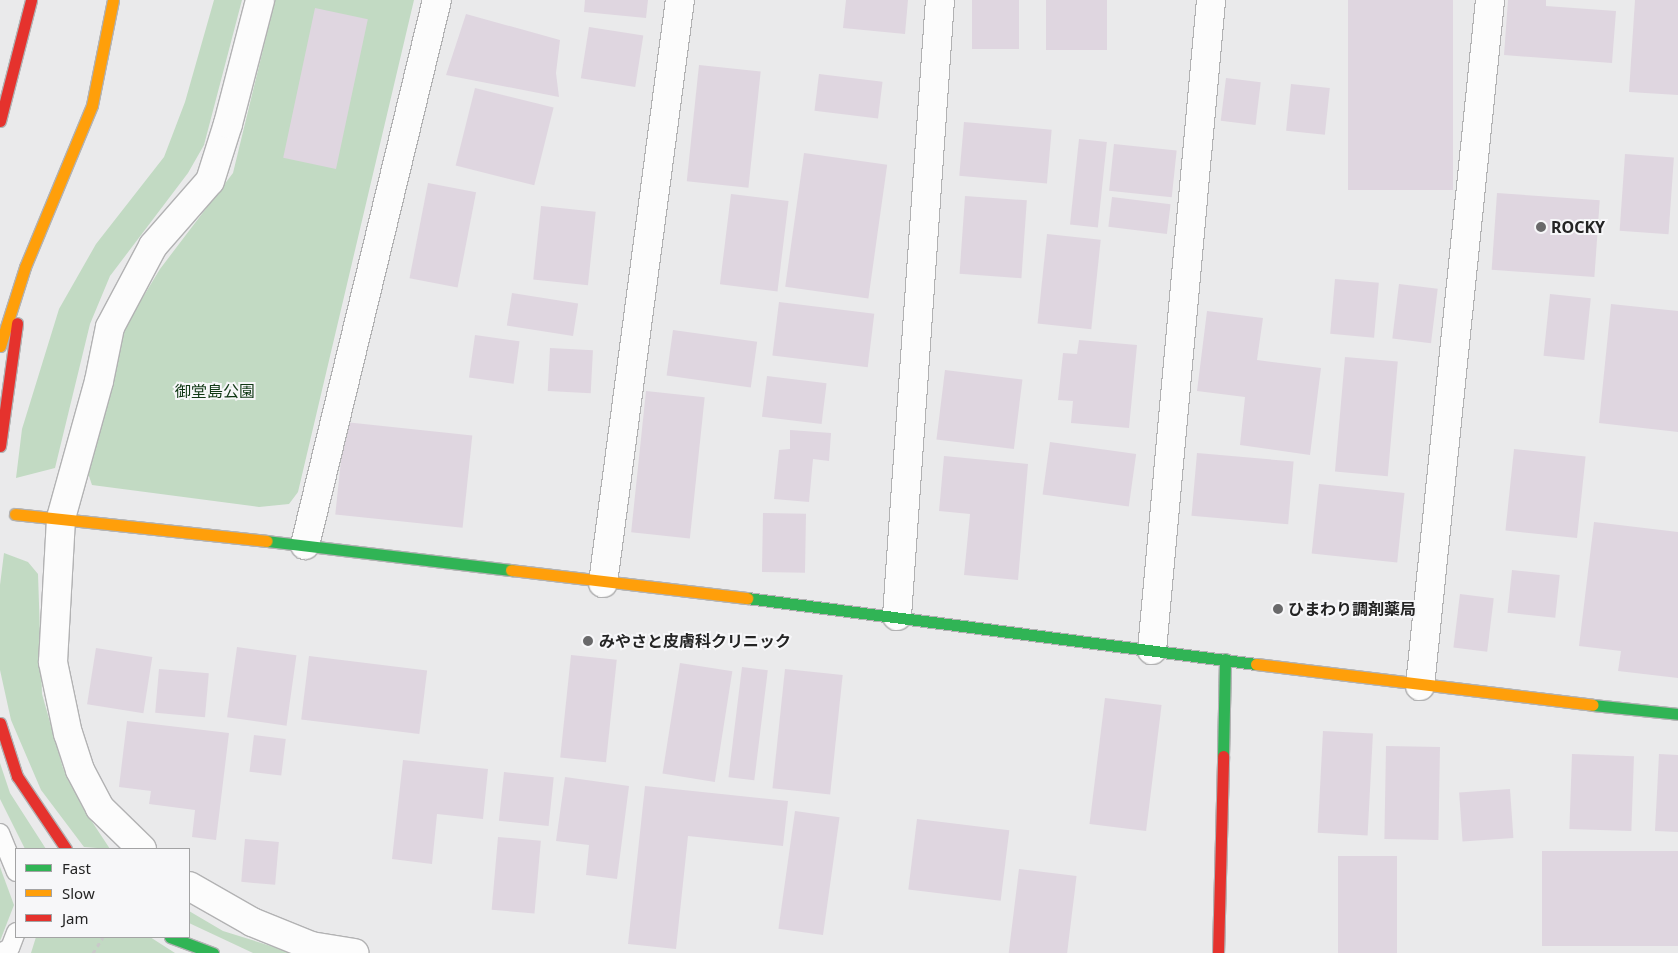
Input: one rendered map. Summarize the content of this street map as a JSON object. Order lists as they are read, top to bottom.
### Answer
{
  "parks": ["御堂島公園"],
  "places": ["ROCKY", "ひまわり調剤薬局", "みやさと皮膚科クリニック"],
  "legend": ["Fast", "Slow", "Jam"]
}
